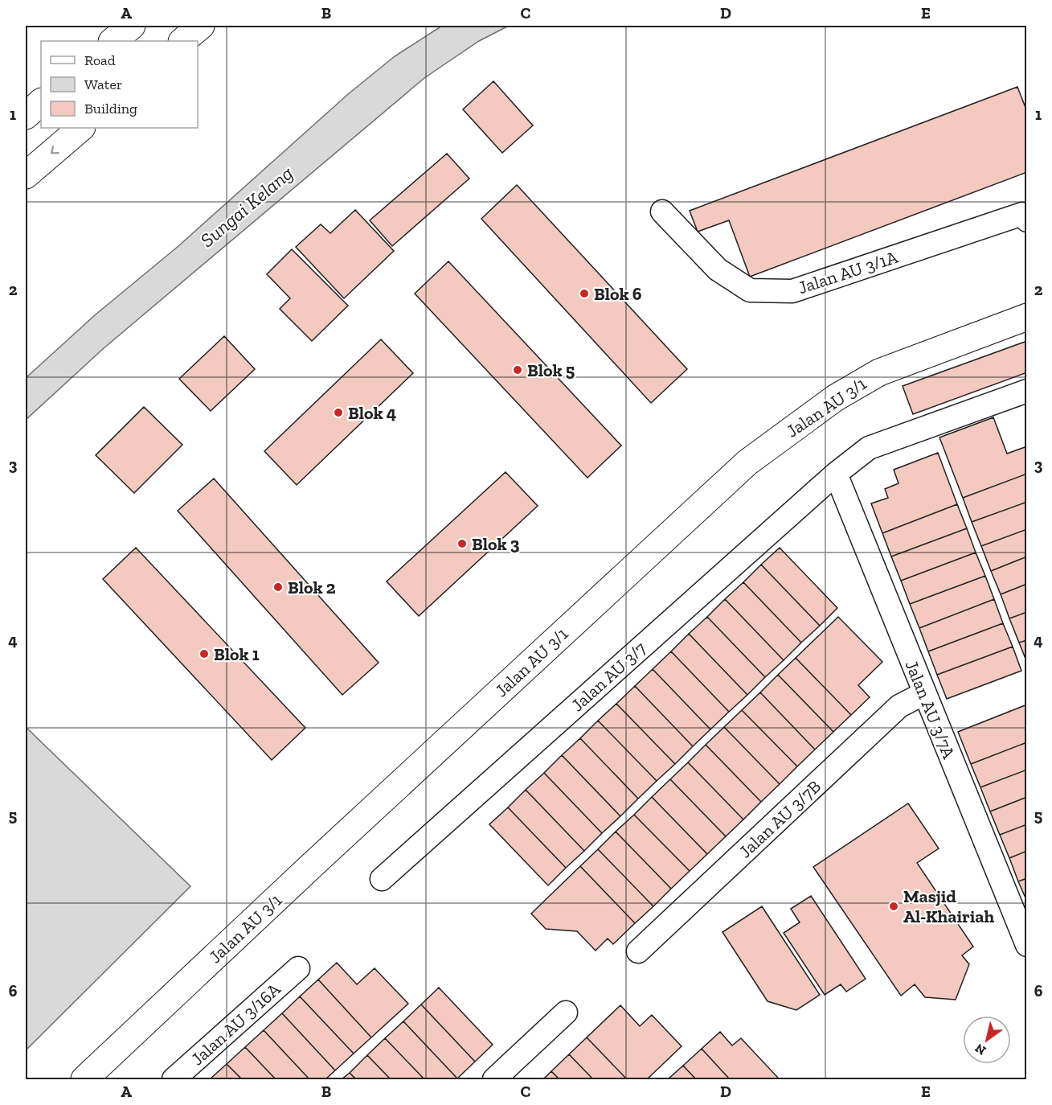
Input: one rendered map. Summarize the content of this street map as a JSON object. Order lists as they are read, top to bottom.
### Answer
{
  "streets": {
    "main road": ["Jalan AU 3/1"],
    "street": [
      "Jalan AU 3/1A",
      "Jalan AU 3/7",
      "Jalan AU 3/7A",
      "Jalan AU 3/7B",
      "Jalan AU 3/16A"
    ]
  },
  "crossings": [
    ["Jalan AU 3/7", "Jalan AU 3/7A"],
    ["Jalan AU 3/7A", "Jalan AU 3/7B"]
  ],
  "water": ["Sungai Kelang"],
  "places": [
    "Blok 6",
    "Blok 5",
    "Blok 4",
    "Blok 3",
    "Blok 2",
    "Blok 1",
    "Masjid Al-Khairiah"
  ],
  "legend": ["Road", "Water", "Building"],
  "north": "bottom left",
  "grid": {
    "columns": [
      "A",
      "B",
      "C",
      "D",
      "E"
    ],
    "rows": [
      "1",
      "2",
      "3",
      "4",
      "5",
      "6"
    ]
  }
}
